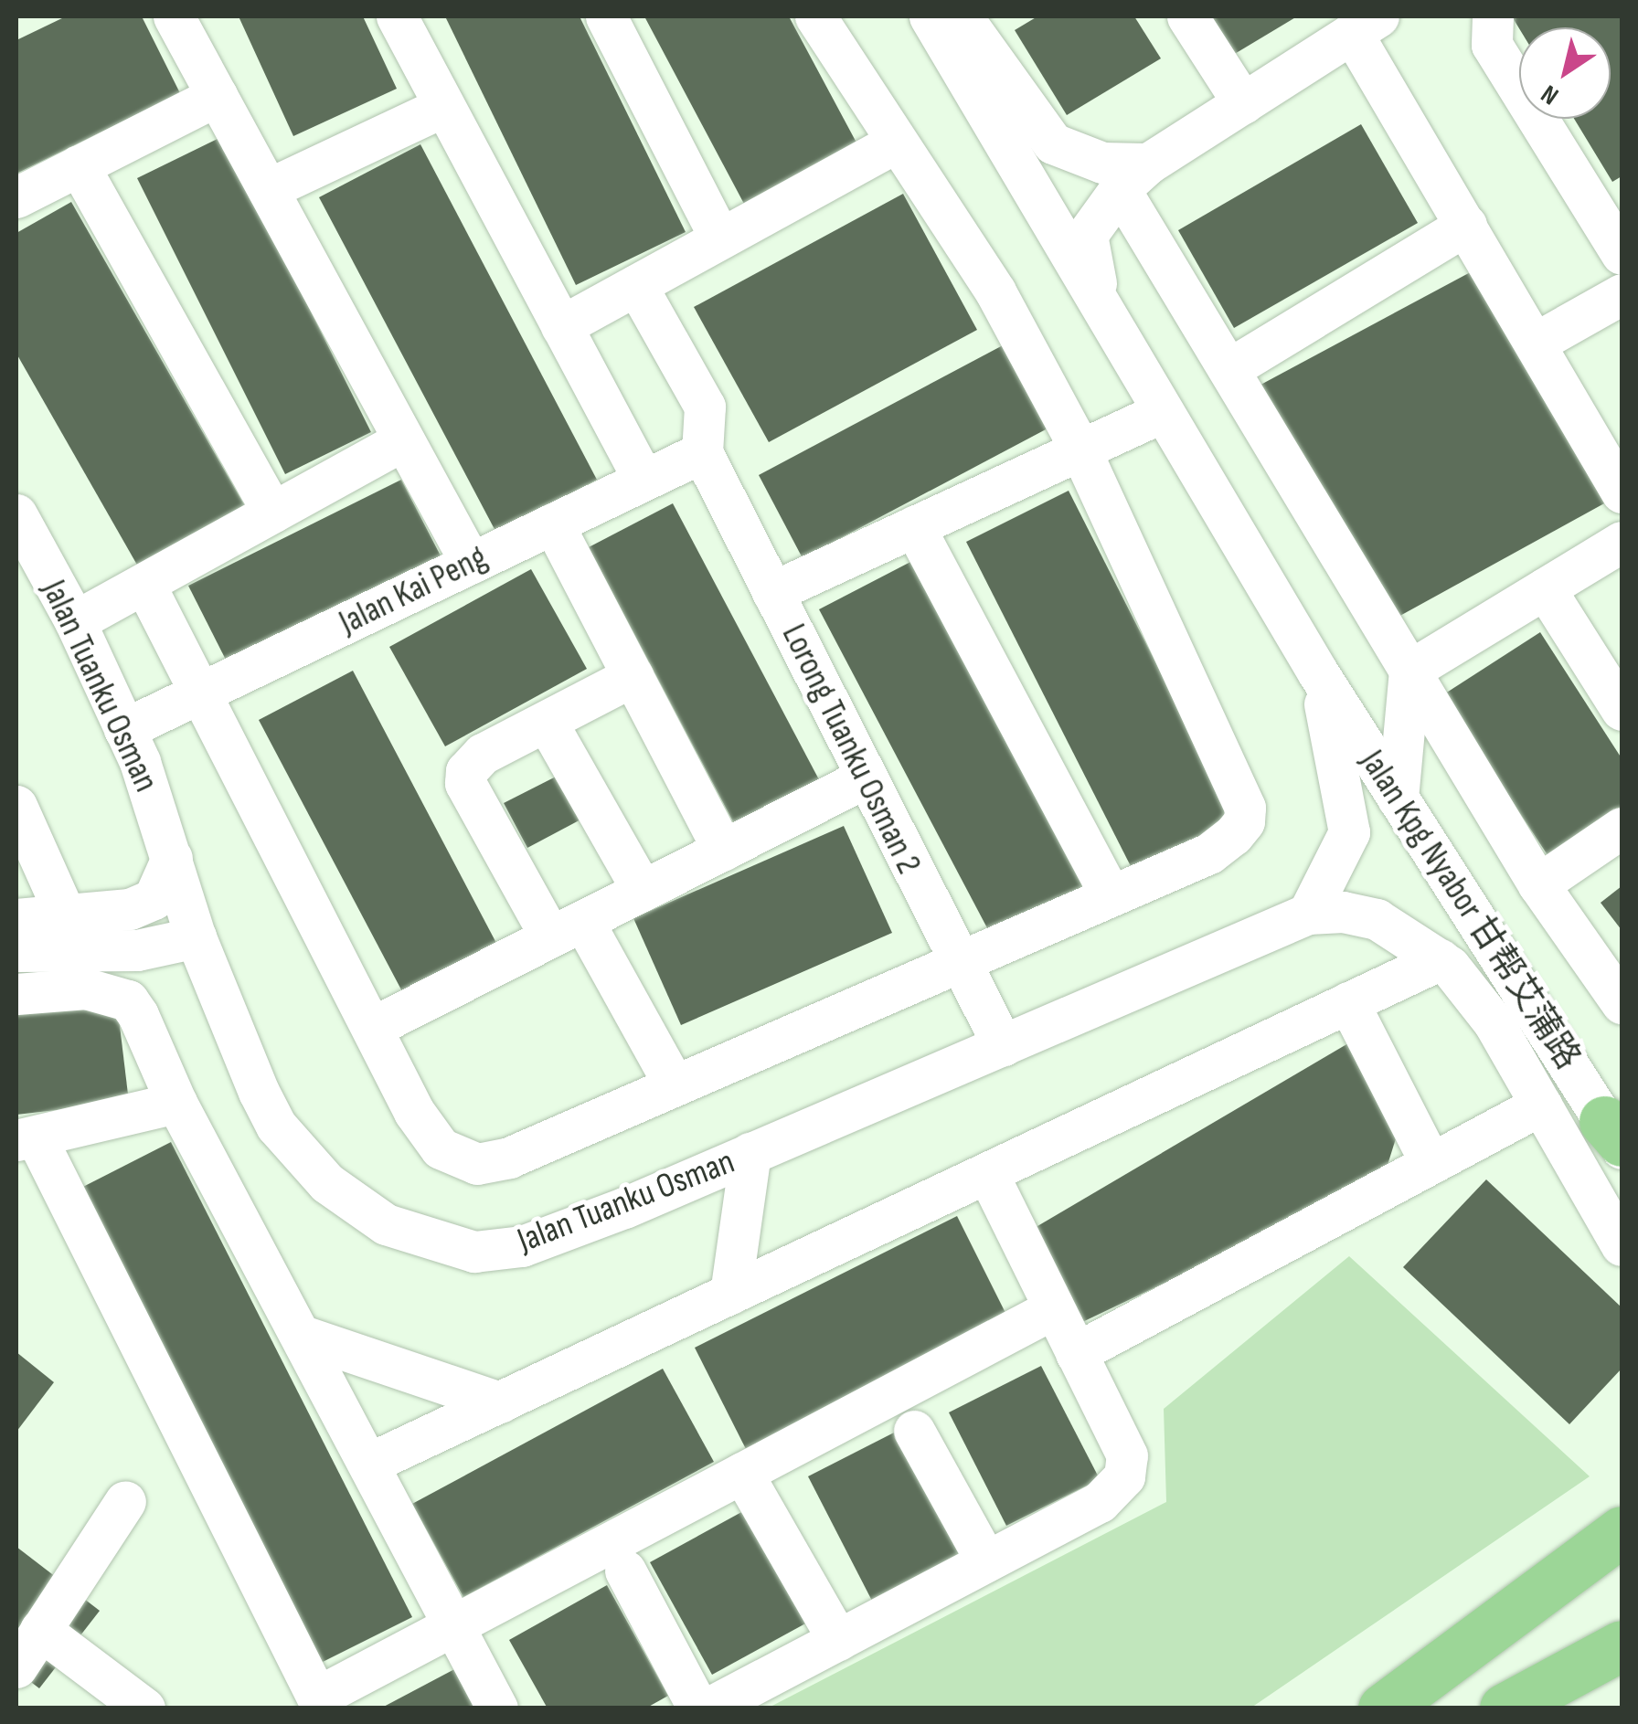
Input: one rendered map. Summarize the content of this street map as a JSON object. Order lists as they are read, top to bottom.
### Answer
{
  "streets": {
    "street": [
      "Jalan Kai Peng",
      "Jalan Tuanku Osman",
      "Lorong Tuanku Osman 2",
      "Jalan Kpg Nyabor 甘帮艾蒲路"
    ]
  },
  "crossings": [
    ["Jalan Kai Peng", "Jalan Tuanku Osman"],
    ["Jalan Kai Peng", "Lorong Tuanku Osman 2"],
    ["Jalan Tuanku Osman", "Lorong Tuanku Osman 2"],
    ["Jalan Tuanku Osman", "Jalan Kpg Nyabor 甘帮艾蒲路"]
  ],
  "north": "bottom left"
}
